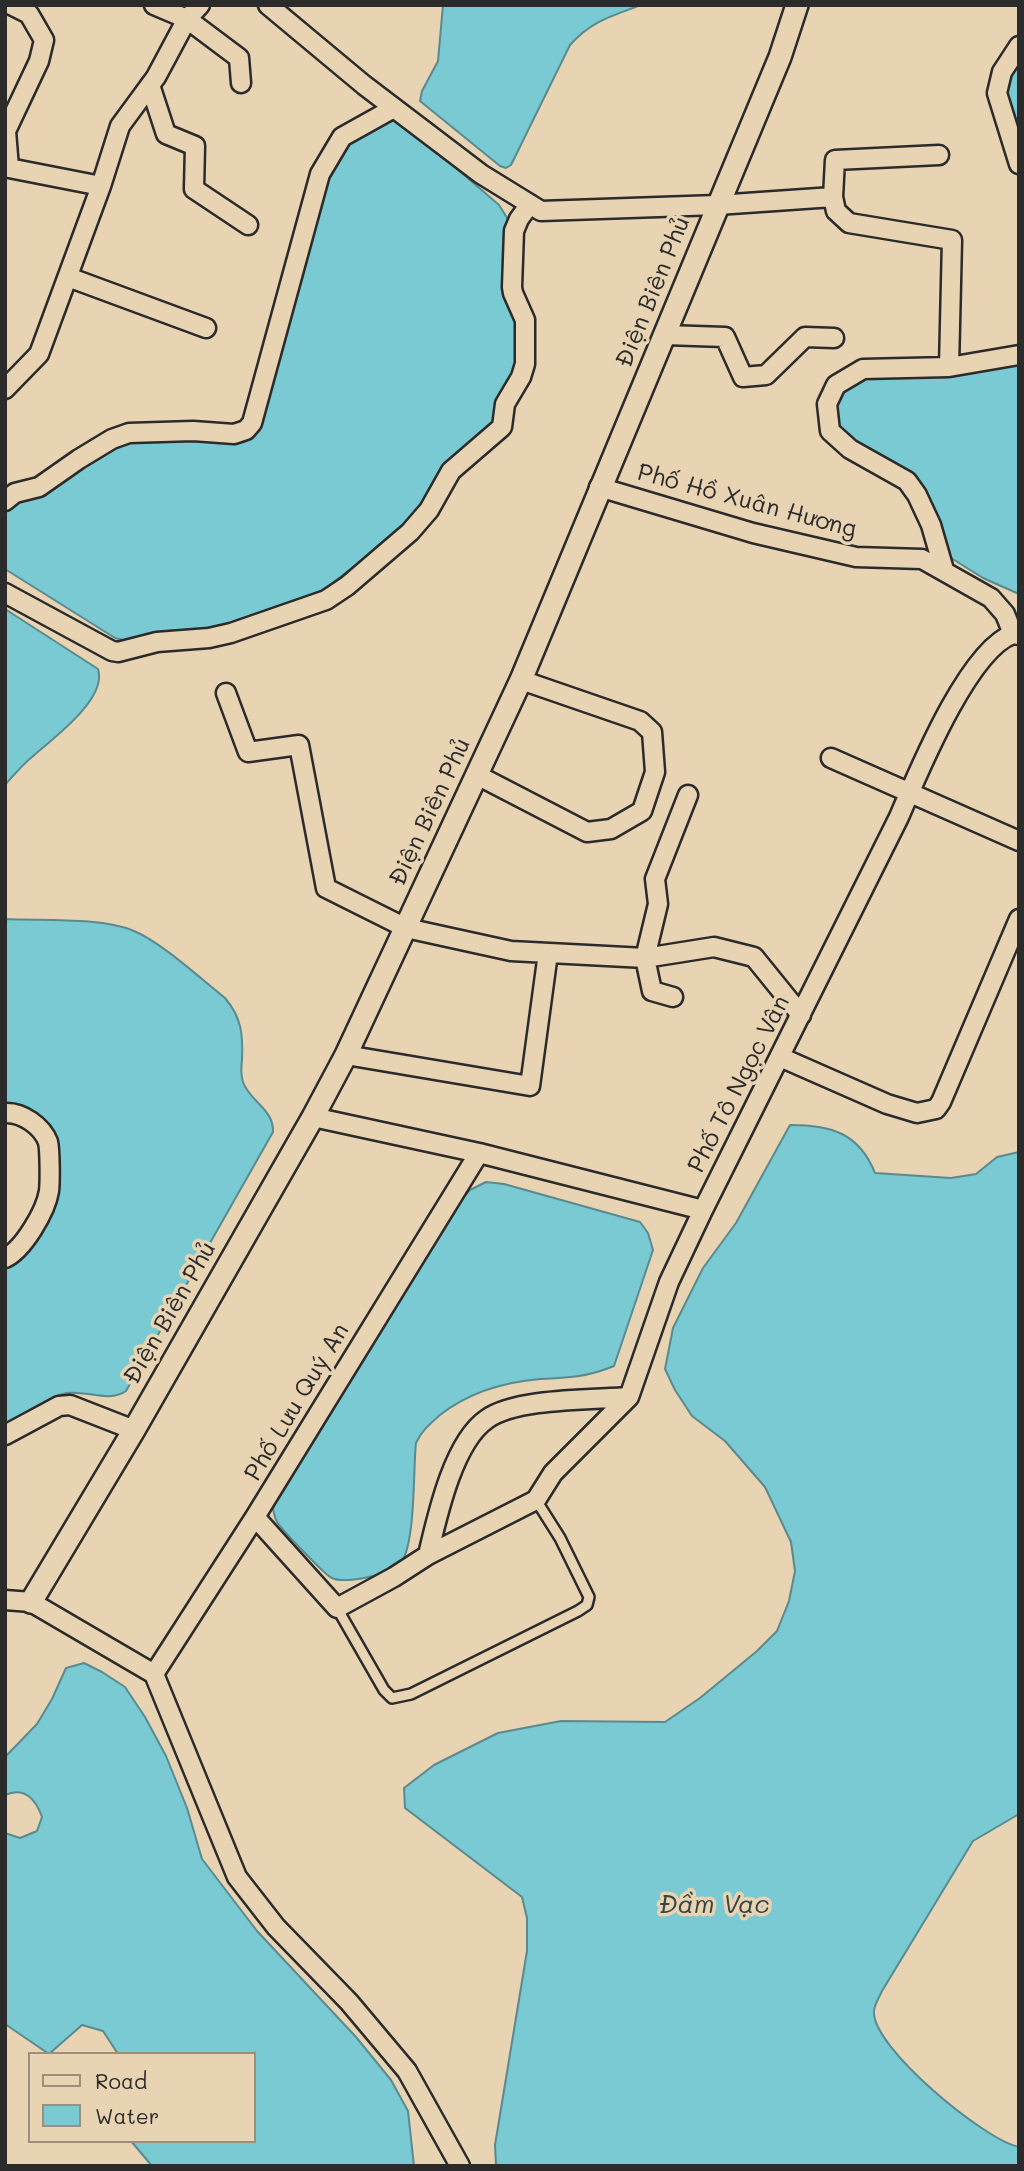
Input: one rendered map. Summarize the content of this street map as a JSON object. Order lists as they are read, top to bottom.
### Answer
{
  "streets": {
    "street": [
      "Điện Biên Phủ",
      "Phố Hồ Xuân Hương",
      "Phố Tô Ngọc Vân",
      "Phố Lưu Quý An"
    ]
  },
  "crossings": [
    ["Điện Biên Phủ", "Phố Hồ Xuân Hương"],
    ["Điện Biên Phủ", "Phố Tô Ngọc Vân"],
    ["Phố Hồ Xuân Hương", "Phố Tô Ngọc Vân"],
    ["Phố Tô Ngọc Vân", "Phố Lưu Quý An"]
  ],
  "water": ["Đầm Vạc"],
  "legend": ["Road", "Water"]
}
